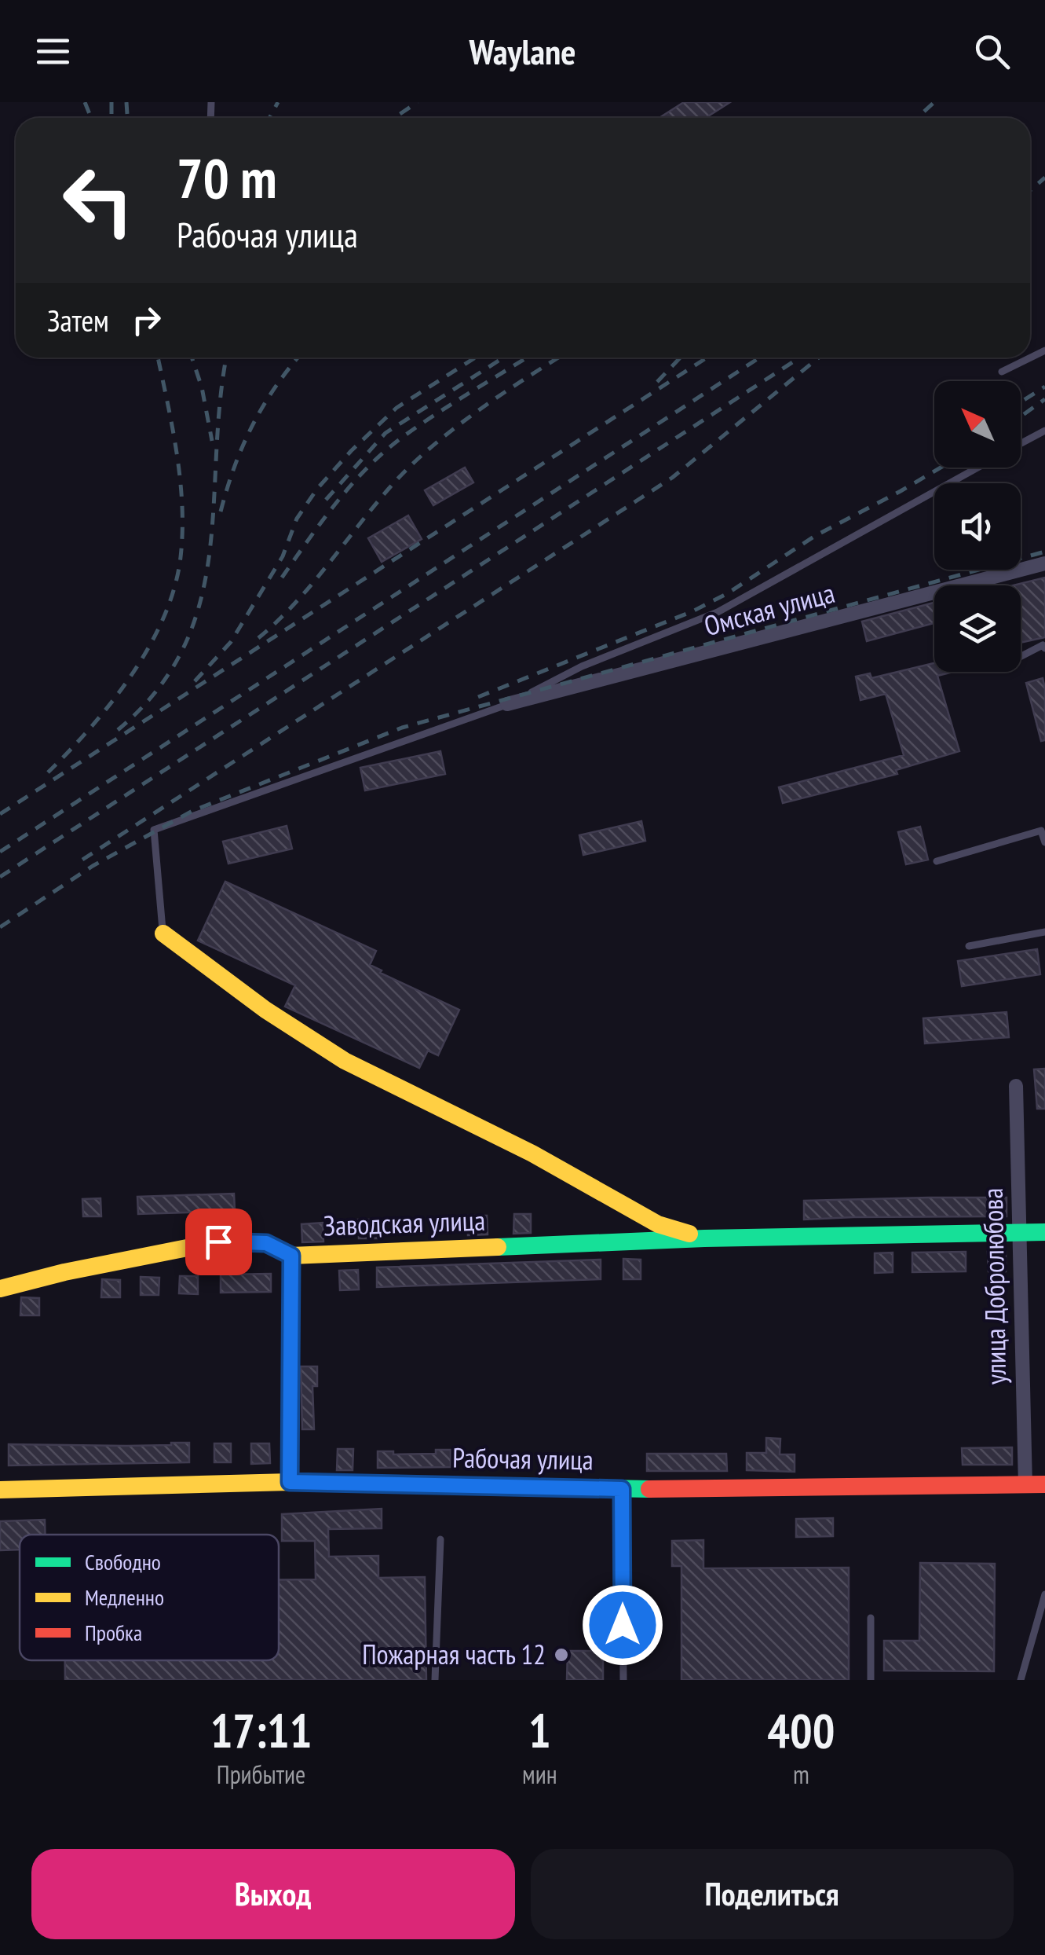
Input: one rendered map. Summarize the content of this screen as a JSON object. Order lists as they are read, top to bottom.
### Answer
{
  "streets": {
    "street": [
      "Омская улица",
      "Заводская улица",
      "улица Добролюбова",
      "Рабочая улица"
    ]
  },
  "crossings": [
    ["Заводская улица", "улица Добролюбова"],
    ["улица Добролюбова", "Рабочая улица"]
  ],
  "places": ["Пожарная часть 12"],
  "legend": ["Свободно", "Медленно", "Пробка"],
  "north": "top left",
  "page": {
    "header": "Waylane",
    "turn": ["70 m", "Рабочая улица"],
    "then": "Затем",
    "eta": [
      "17:11",
      "Прибытие",
      "1",
      "мин",
      "400",
      "m"
    ],
    "buttons": ["Выход", "Поделиться"]
  }
}
